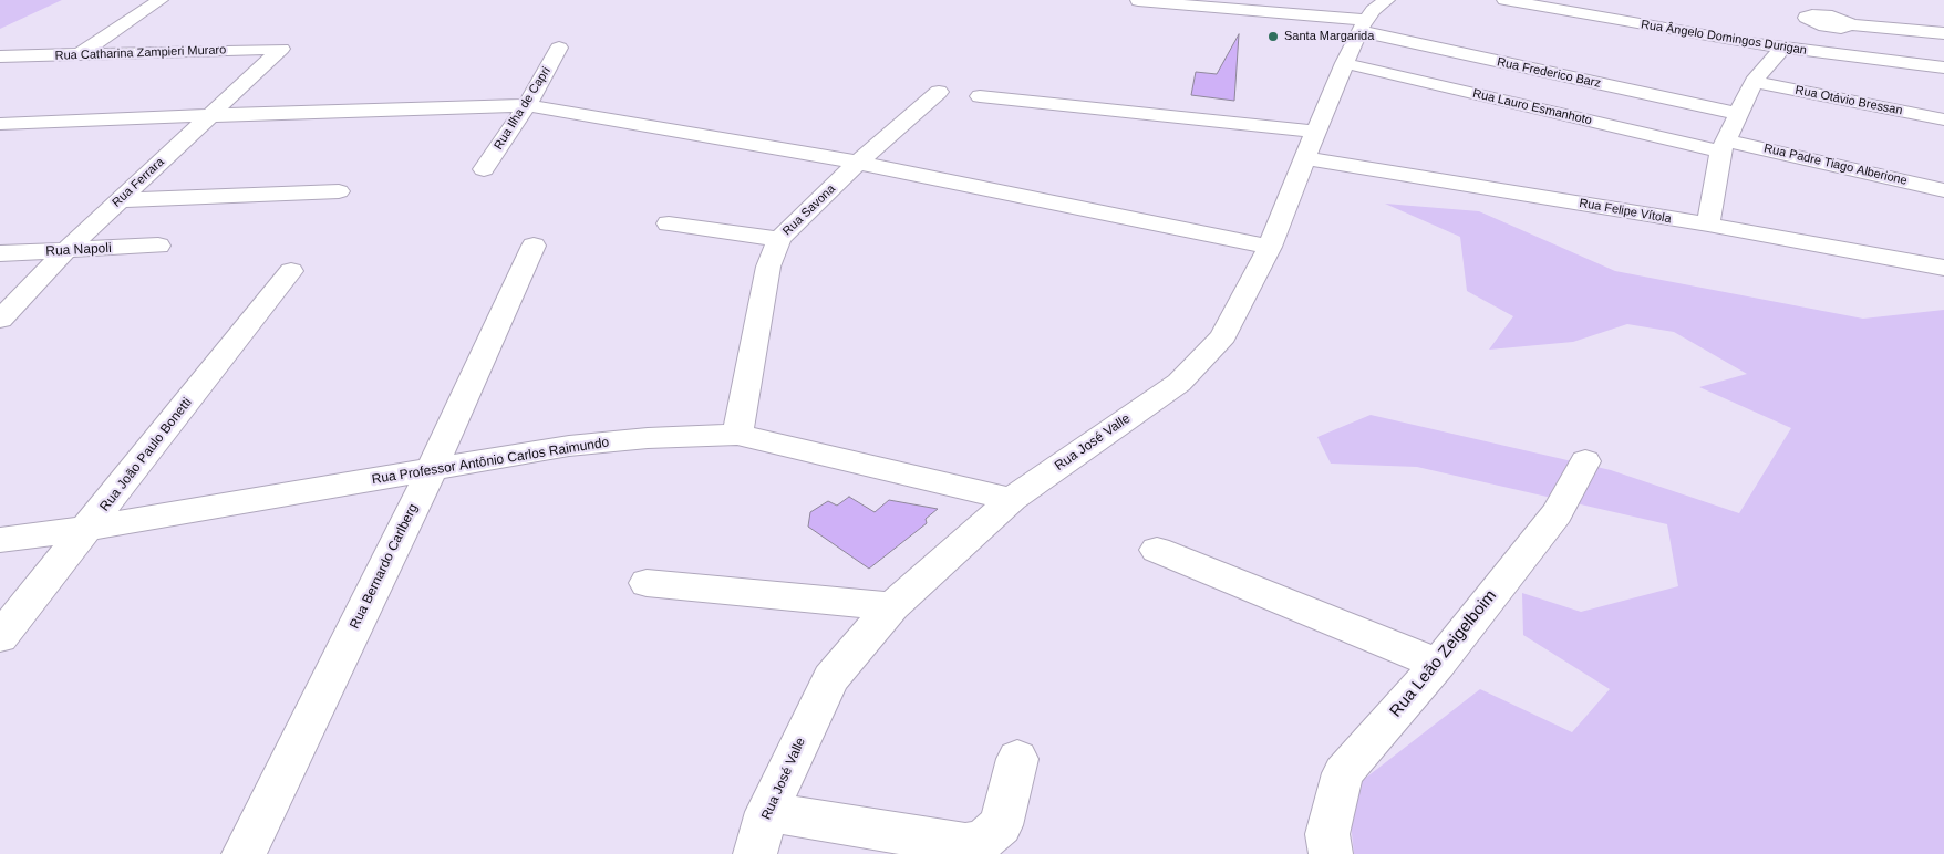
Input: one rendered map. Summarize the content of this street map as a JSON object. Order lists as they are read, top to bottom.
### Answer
{
  "streets": {
    "street": [
      "Rua Ângelo Domingos Durigan",
      "Rua Catharina Zampieri Muraro",
      "Rua Frederico Barz",
      "Rua Otávio Bressan",
      "Rua Lauro Esmanhoto",
      "Rua Ilha de Capri",
      "Rua Padre Tiago Alberione",
      "Rua Ferrara",
      "Rua Savona",
      "Rua Felipe Vítola",
      "Rua Napoli",
      "Rua José Valle",
      "Rua João Paulo Bonetti",
      "Rua Professor Antônio Carlos Raimundo",
      "Rua Bernardo Carlberg",
      "Rua Leão Zeigelboim"
    ]
  },
  "crossings": [
    ["Rua Catharina Zampieri Muraro", "Rua Ferrara"],
    ["Rua Frederico Barz", "Rua José Valle"],
    ["Rua Lauro Esmanhoto", "Rua Padre Tiago Alberione"],
    ["Rua Lauro Esmanhoto", "Rua José Valle"],
    ["Rua Ferrara", "Rua Napoli"],
    ["Rua Savona", "Rua Professor Antônio Carlos Raimundo"],
    ["Rua Felipe Vítola", "Rua José Valle"],
    ["Rua José Valle", "Rua Professor Antônio Carlos Raimundo"],
    ["Rua João Paulo Bonetti", "Rua Professor Antônio Carlos Raimundo"],
    ["Rua Professor Antônio Carlos Raimundo", "Rua Bernardo Carlberg"]
  ],
  "places": ["Santa Margarida"]
}
